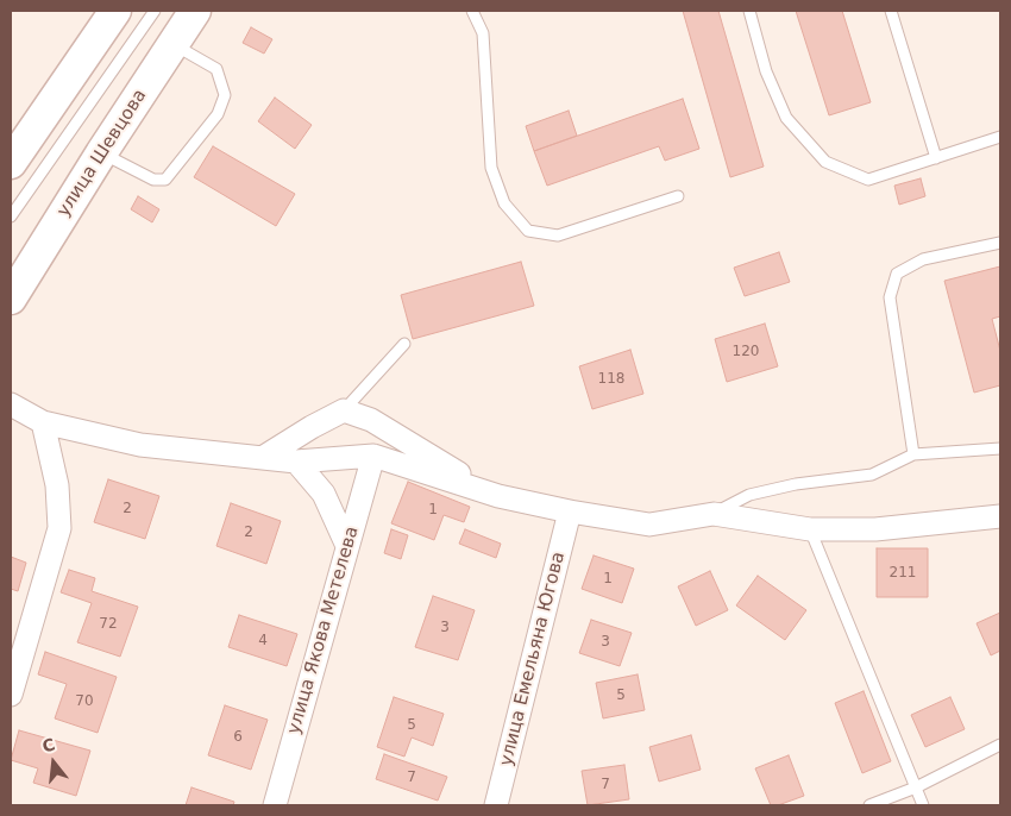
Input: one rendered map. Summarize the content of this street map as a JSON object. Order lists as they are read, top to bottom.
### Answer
{
  "streets": {
    "main road": ["улица Шевцова"],
    "street": ["улица Якова Метелева", "улица Емельяна Югова"]
  },
  "house_numbers": [
    "120",
    "118",
    "2",
    "1",
    "2",
    "211",
    "1",
    "72",
    "3",
    "4",
    "3",
    "5",
    "70",
    "5",
    "6",
    "7",
    "7"
  ],
  "north": "top"
}
